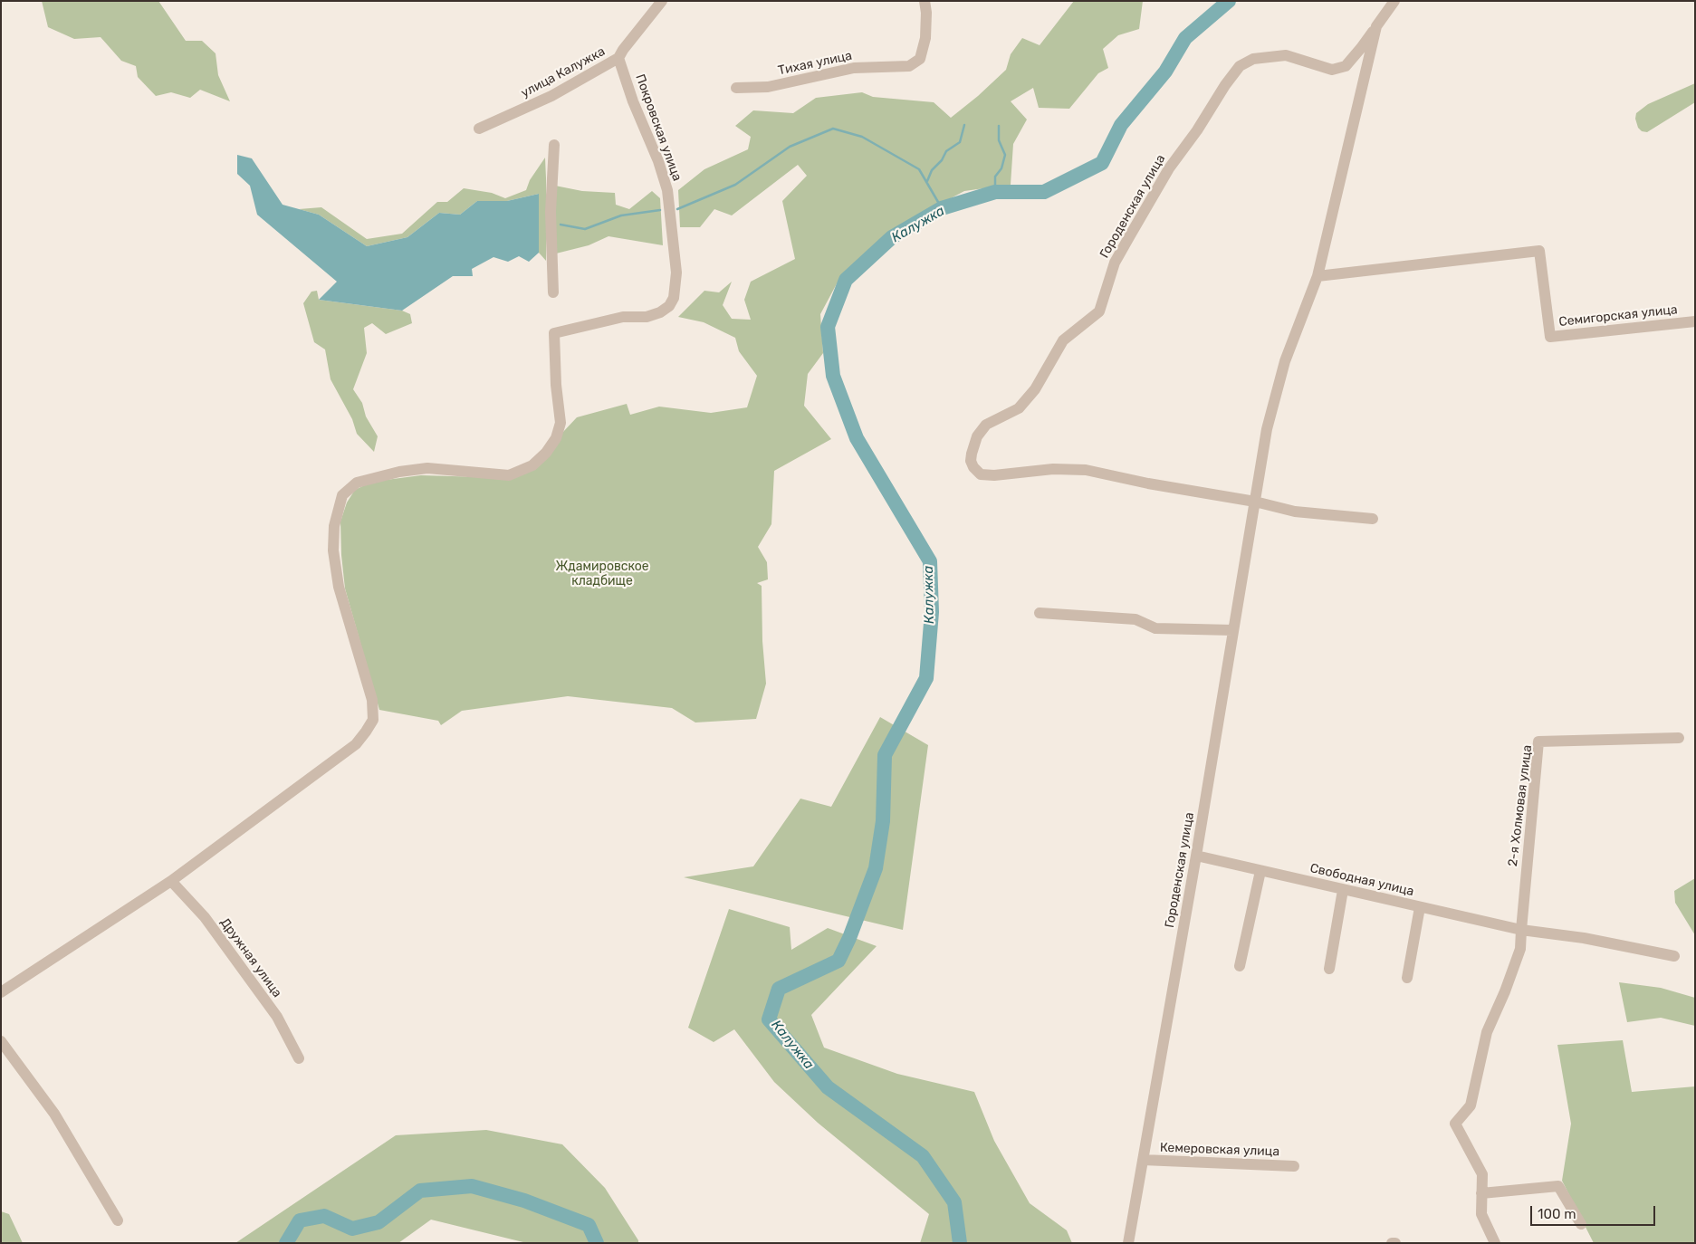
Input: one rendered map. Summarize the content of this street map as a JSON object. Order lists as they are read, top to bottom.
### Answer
{
  "streets": {
    "street": [
      "Тихая улица",
      "улица Калужка",
      "Покровская улица",
      "Городенская улица",
      "Семигорская улица",
      "2-я Холмовая улица",
      "Свободная улица",
      "Дружная улица",
      "Кемеровская улица"
    ]
  },
  "crossings": [
    ["улица Калужка", "Покровская улица"],
    ["Покровская улица", "Дружная улица"],
    ["Городенская улица", "Семигорская улица"],
    ["Городенская улица", "Свободная улица"],
    ["Городенская улица", "Кемеровская улица"],
    ["2-я Холмовая улица", "Свободная улица"]
  ],
  "water": ["Калужка"],
  "parks": ["Ждамировское кладбище"],
  "scale_bar": "100 m"
}
